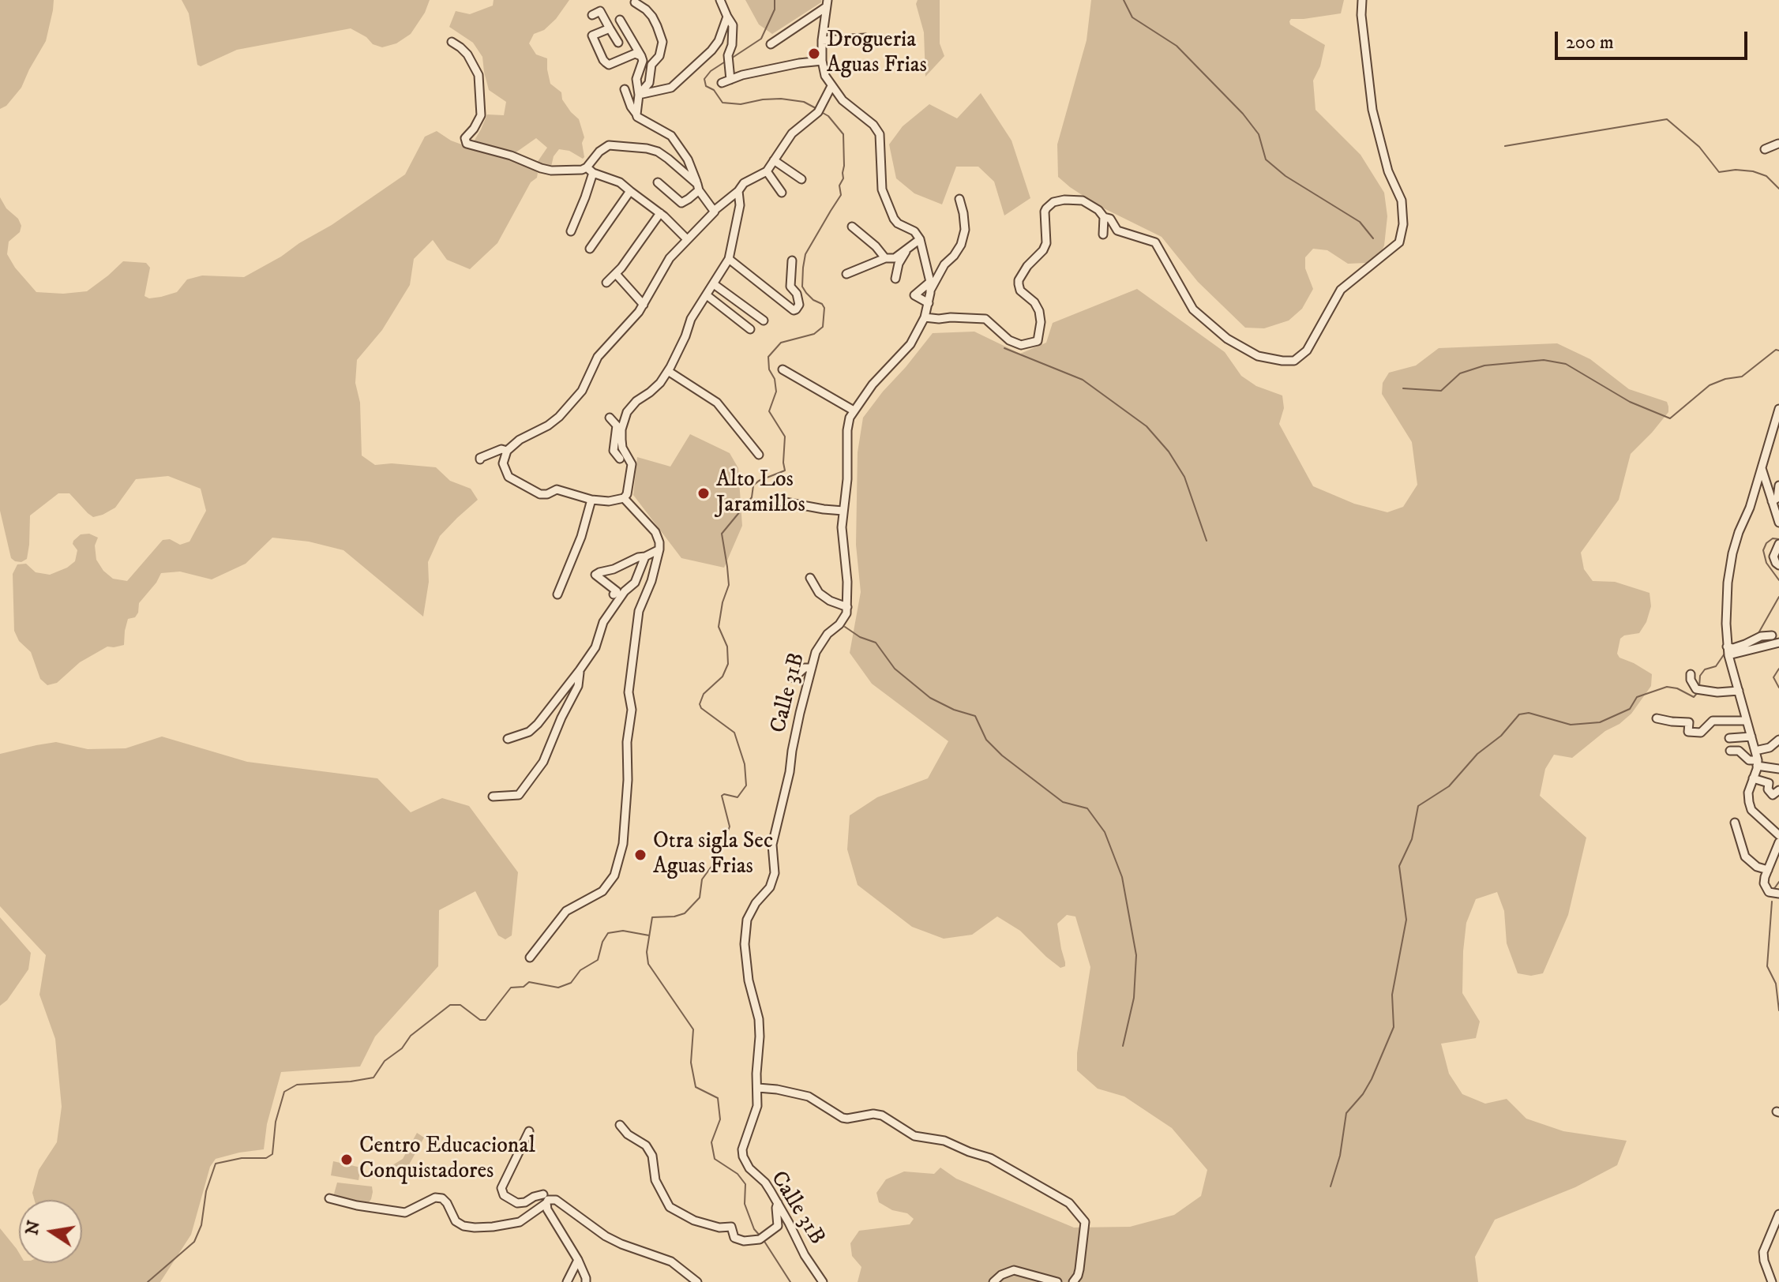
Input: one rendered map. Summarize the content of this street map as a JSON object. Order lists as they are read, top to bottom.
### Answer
{
  "streets": {
    "street": ["Calle 31B"]
  },
  "places": [
    "Drogueria Aguas Frias",
    "Alto Los Jaramillos",
    "Otra sigla Sec Aguas Frias",
    "Centro Educacional Conquistadores"
  ],
  "scale_bar": "200 m",
  "north": "left"
}
